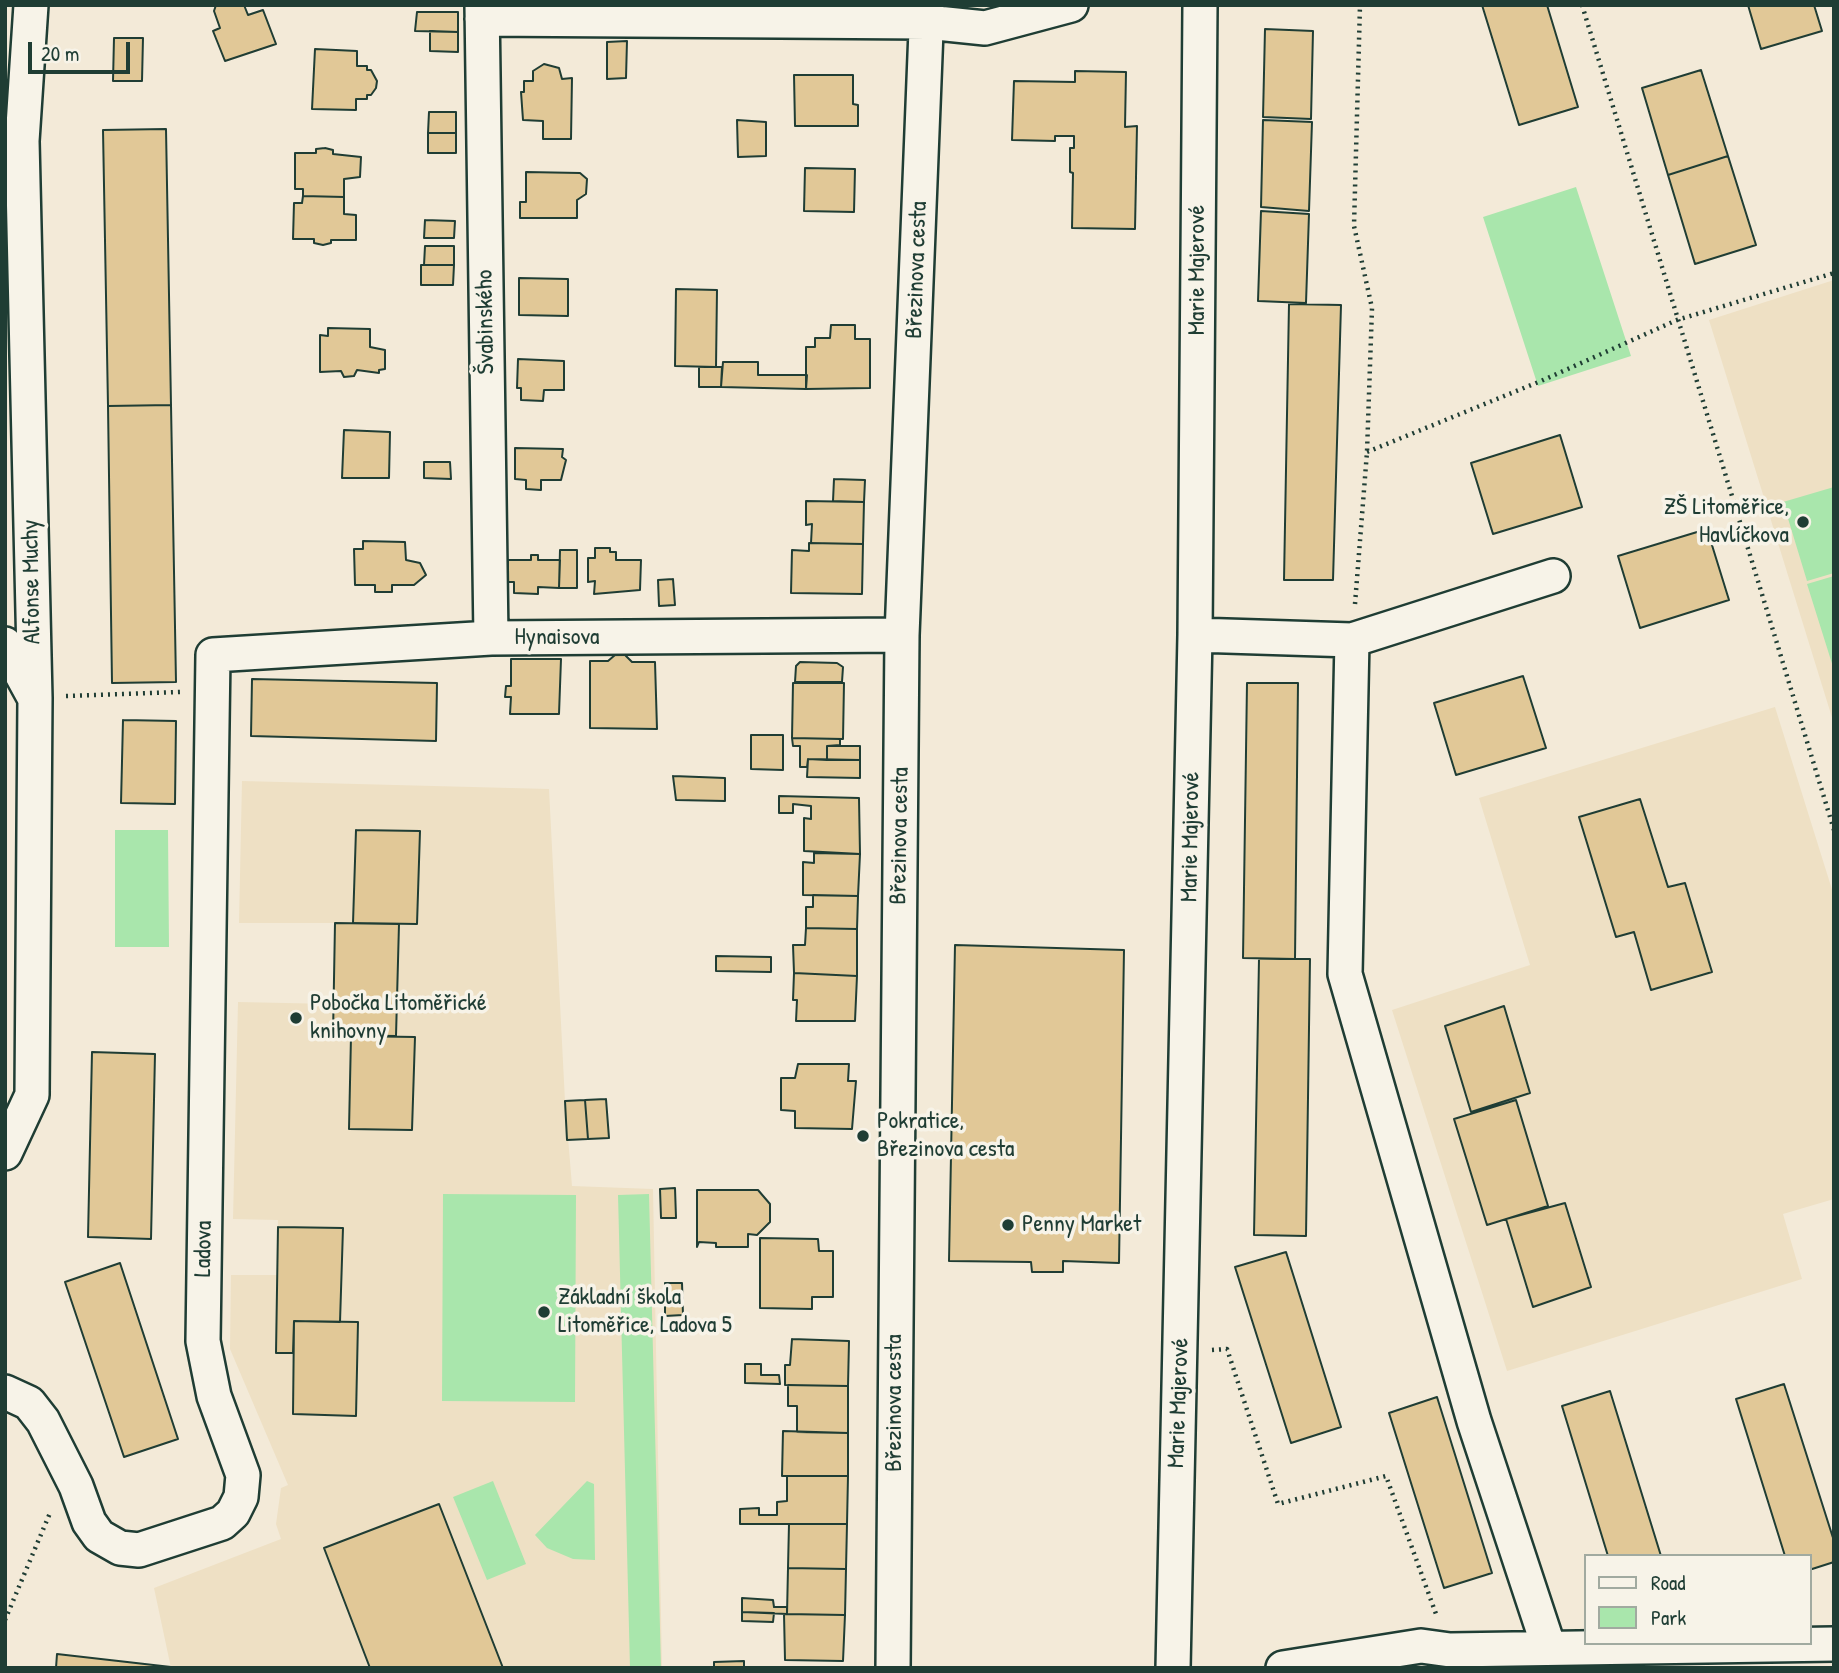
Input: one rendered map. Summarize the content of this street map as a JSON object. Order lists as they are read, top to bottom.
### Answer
{
  "streets": {
    "street": [
      "Březinova cesta",
      "Marie Majerové",
      "Švabinského",
      "Alfonse Muchy",
      "Hynaisova",
      "Ladova"
    ]
  },
  "crossings": [
    ["Březinova cesta", "Hynaisova"],
    ["Švabinského", "Hynaisova"],
    ["Hynaisova", "Ladova"]
  ],
  "places": [
    "ZŠ Litoměřice, Havlíčkova",
    "Pobočka Litoměřické knihovny",
    "Pokratice, Březinova cesta",
    "Penny Market",
    "Základní škola Litoměřice, Ladova 5"
  ],
  "legend": ["Road", "Park"],
  "scale_bar": "20 m"
}
